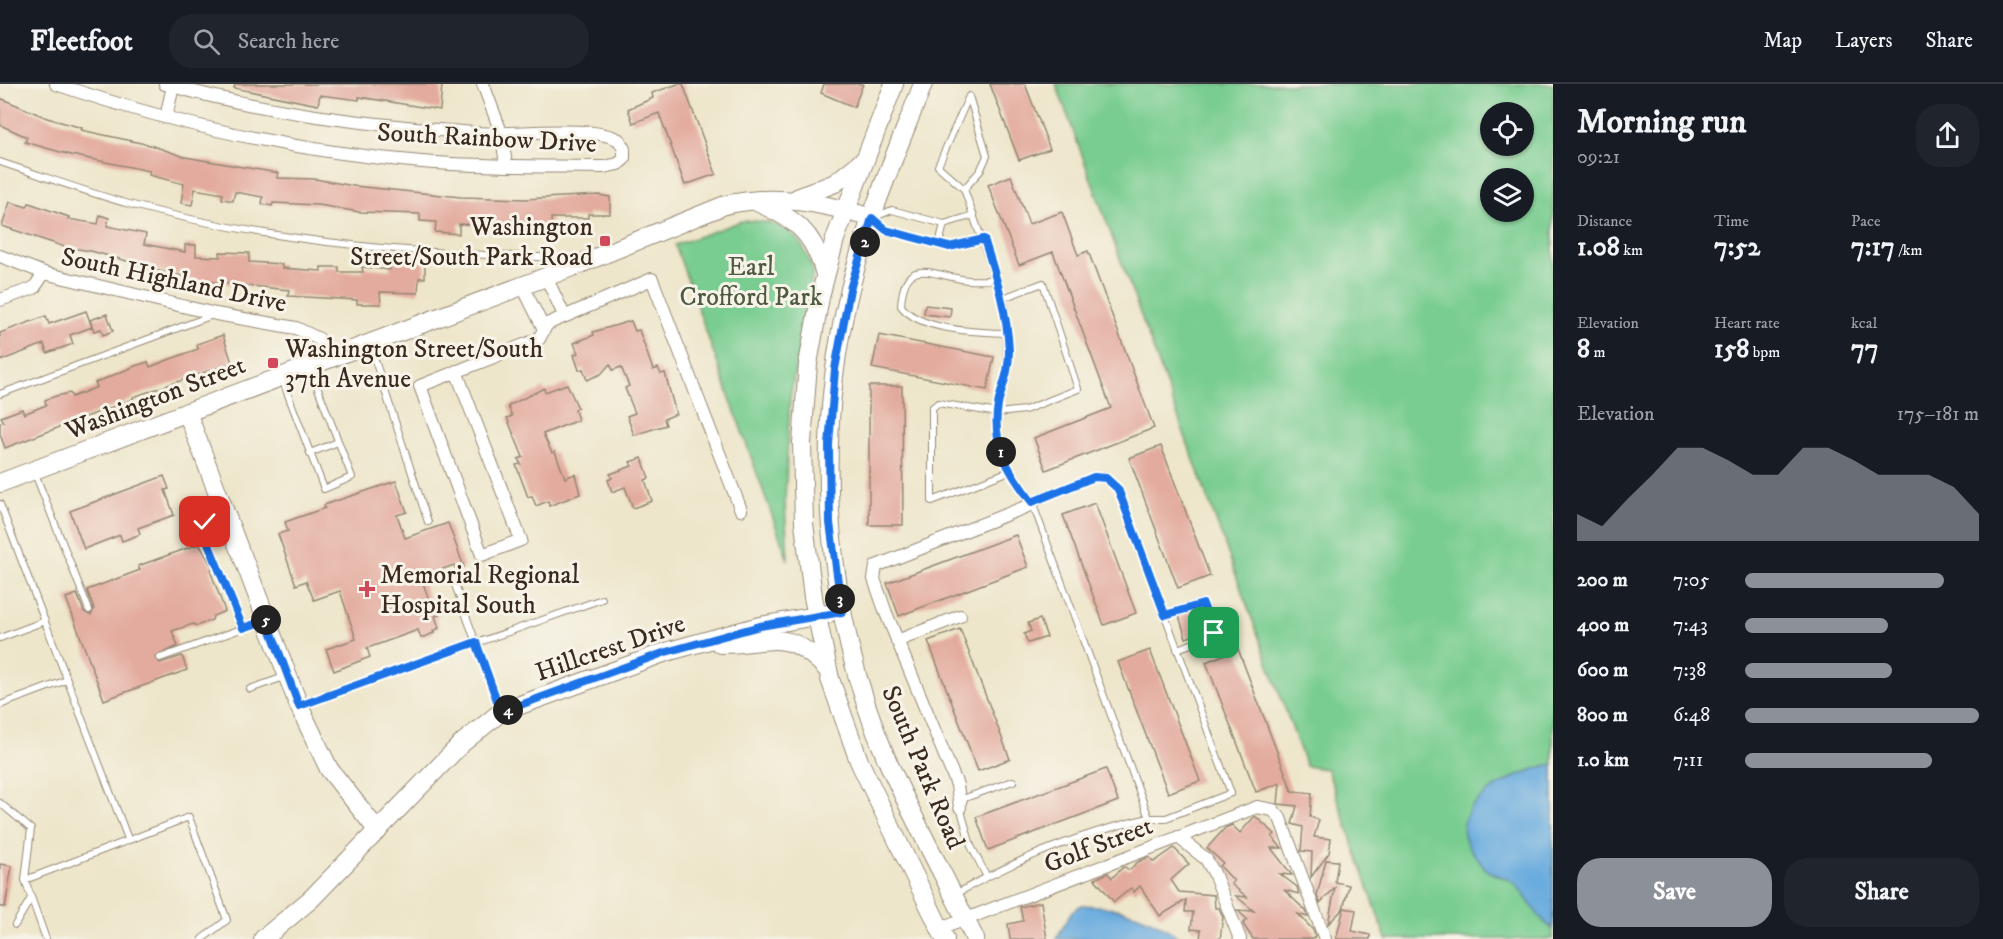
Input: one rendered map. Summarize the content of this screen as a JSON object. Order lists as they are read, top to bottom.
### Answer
{
  "streets": {
    "street": [
      "South Rainbow Drive",
      "South Highland Drive",
      "Washington Street",
      "Hillcrest Drive",
      "South Park Road",
      "Golf Street"
    ]
  },
  "crossings": [
    ["South Highland Drive", "Washington Street"],
    ["Washington Street", "South Park Road"],
    ["Hillcrest Drive", "South Park Road"],
    ["South Park Road", "Golf Street"]
  ],
  "parks": ["Earl Crofford Park"],
  "places": {
    "transit": ["Washington Street/South Park Road", "Washington Street/South 37th Avenue"],
    "health": ["Memorial Regional Hospital South"]
  },
  "page": {
    "header": "Fleetfoot",
    "search": "Search here",
    "nav": ["Map", "Layers", "Share"],
    "heading": ["Morning run", "09:21"],
    "stats": [
      ["Distance", "1.08 km"],
      ["Time", "7:52"],
      ["Pace", "7:17 /km"],
      ["Elevation", "8 m"],
      ["Heart rate", "158 bpm"],
      ["kcal", "77"]
    ],
    "pins": [
      "2",
      "1",
      "3",
      "5",
      "4"
    ],
    "chart": ["Elevation", "175–181 m"],
    "list": [
      {
        "name": "200 m",
        "note": "7:05"
      },
      {
        "name": "400 m",
        "note": "7:43"
      },
      {
        "name": "600 m",
        "note": "7:38"
      },
      {
        "name": "800 m",
        "note": "6:48"
      },
      {
        "name": "1.0 km",
        "note": "7:11"
      }
    ],
    "buttons": ["Save", "Share"]
  }
}
